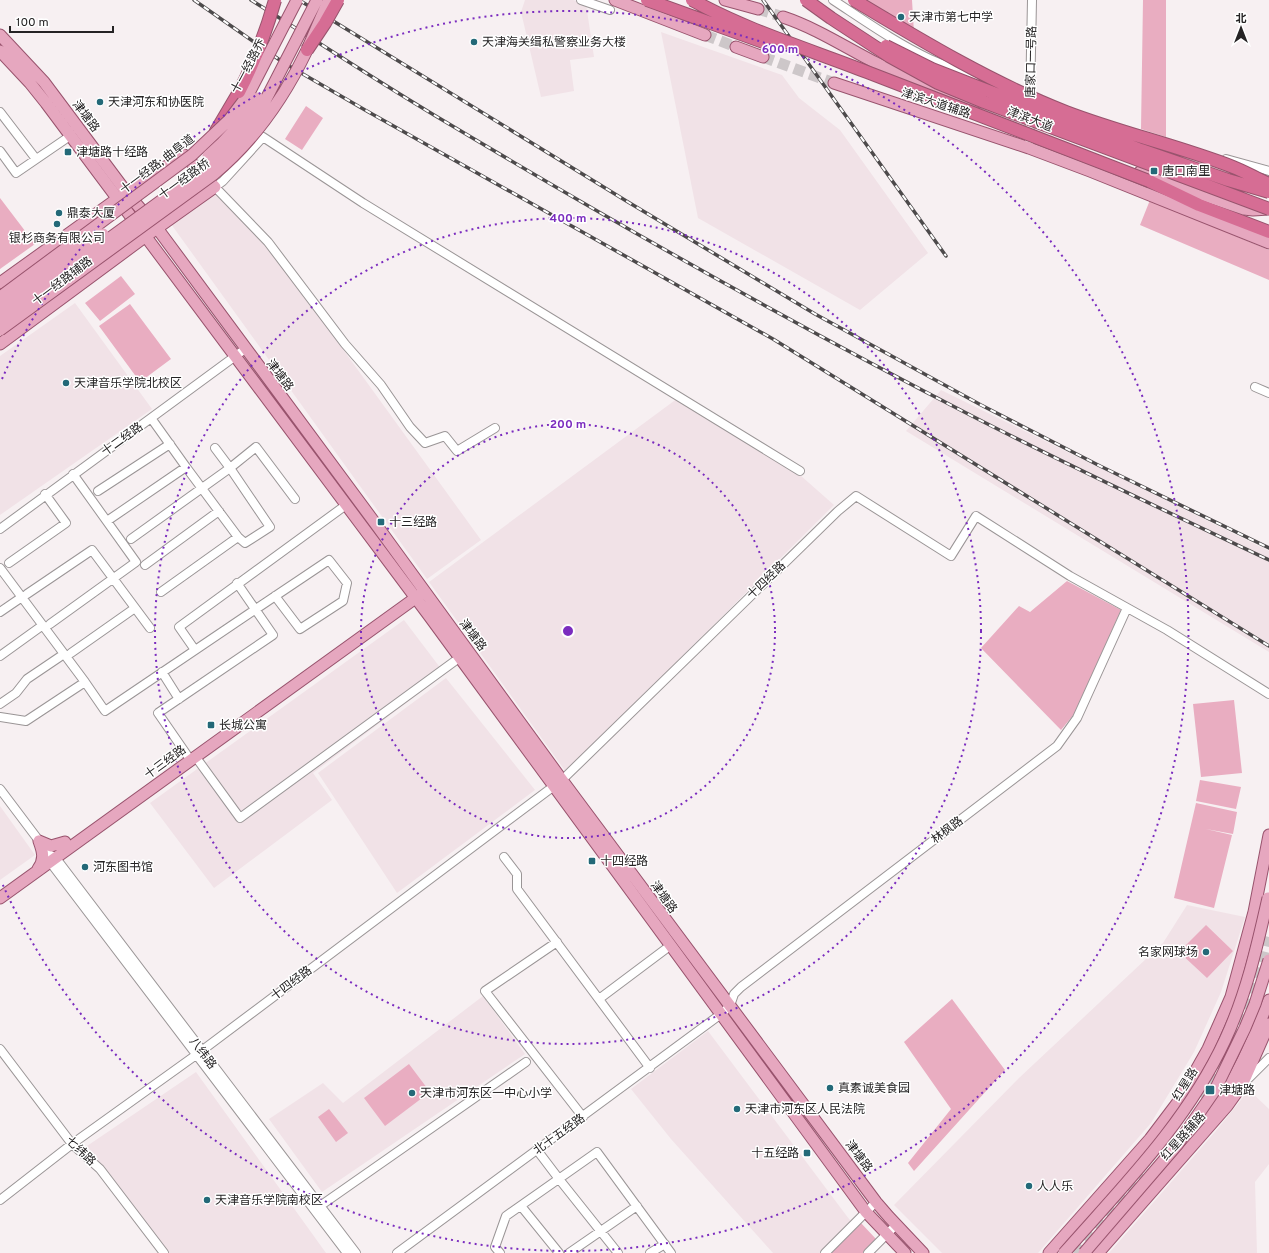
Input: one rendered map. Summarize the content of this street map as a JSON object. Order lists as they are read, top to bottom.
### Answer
{
  "streets": {
    "highway": ["津滨大道"],
    "main road": [
      "十一经路乔",
      "津滨大道辅路",
      "津塘路",
      "十一经路; 曲阜道",
      "十一经路桥",
      "十一经路辅路",
      "十三经路",
      "红星路",
      "红星路辅路"
    ],
    "street": [
      "唐家口一号路",
      "十二经路",
      "十四经路",
      "林枫路",
      "八纬路",
      "北十五经路",
      "七纬路"
    ]
  },
  "crossings": [
    ["唐家口一号路", "津滨大道辅路"],
    ["十一经路乔", "十一经路; 曲阜道"],
    ["津塘路", "十一经路辅路"],
    ["津塘路", "十二经路"],
    ["津塘路", "十四经路"],
    ["津塘路", "十三经路"],
    ["津塘路", "林枫路"],
    ["津塘路", "北十五经路"],
    ["十四经路", "林枫路"],
    ["十四经路", "八纬路"],
    ["十四经路", "七纬路"],
    ["十三经路", "八纬路"],
    ["林枫路", "北十五经路"]
  ],
  "places": {
    "other": [
      "天津市第七中学",
      "天津海关缉私警察业务大楼",
      "天津河东和协医院",
      "鼎泰大厦",
      "银杉商务有限公司",
      "天津音乐学院北校区",
      "河东图书馆",
      "名家网球场",
      "真素诚美食园",
      "天津市河东区一中心小学",
      "天津市河东区人民法院",
      "人人乐",
      "天津音乐学院南校区"
    ],
    "transit": [
      "津塘路十经路",
      "唐口南里",
      "十三经路",
      "长城公寓",
      "十四经路",
      "津塘路",
      "十五经路"
    ]
  },
  "scale_bar": "100 m",
  "north": "top",
  "rings": ["600 m", "400 m", "200 m"]
}
